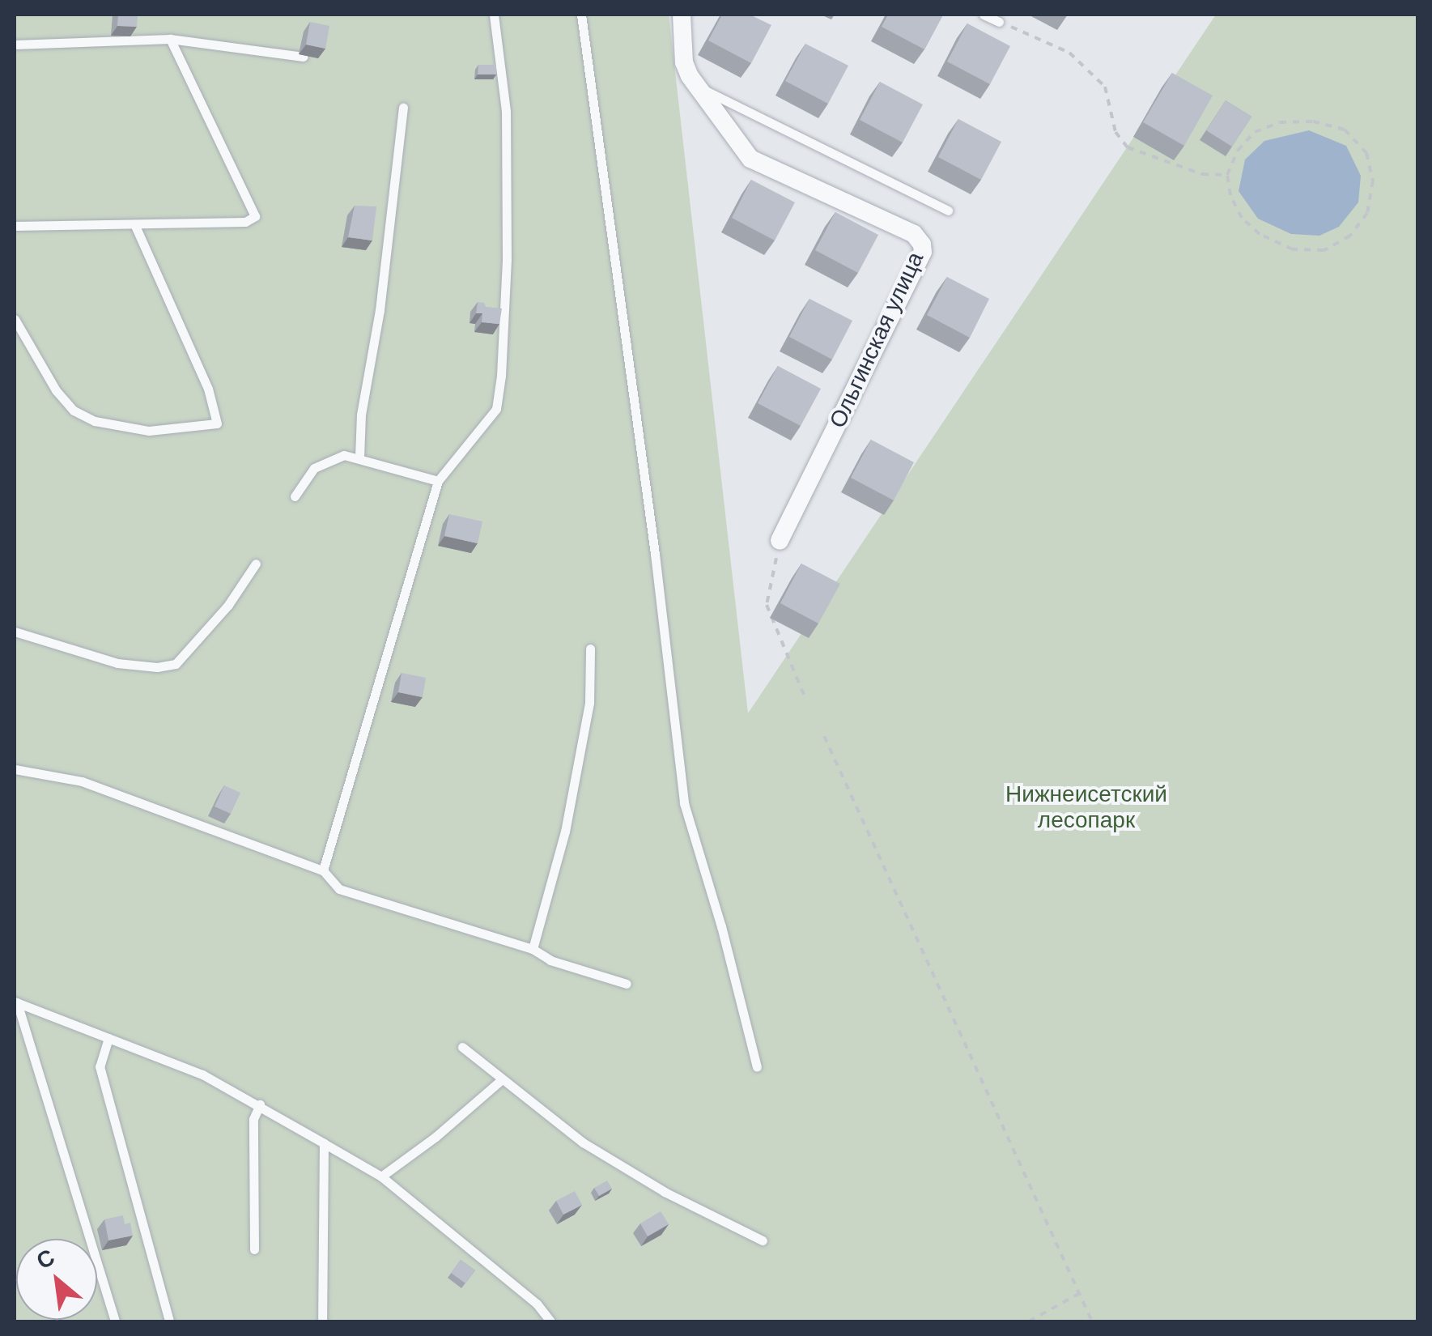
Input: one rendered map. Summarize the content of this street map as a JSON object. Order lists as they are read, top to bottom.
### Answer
{
  "streets": {
    "street": ["Ольгинская улица"]
  },
  "parks": ["Нижнеисетский лесопарк"],
  "north": "top left"
}
